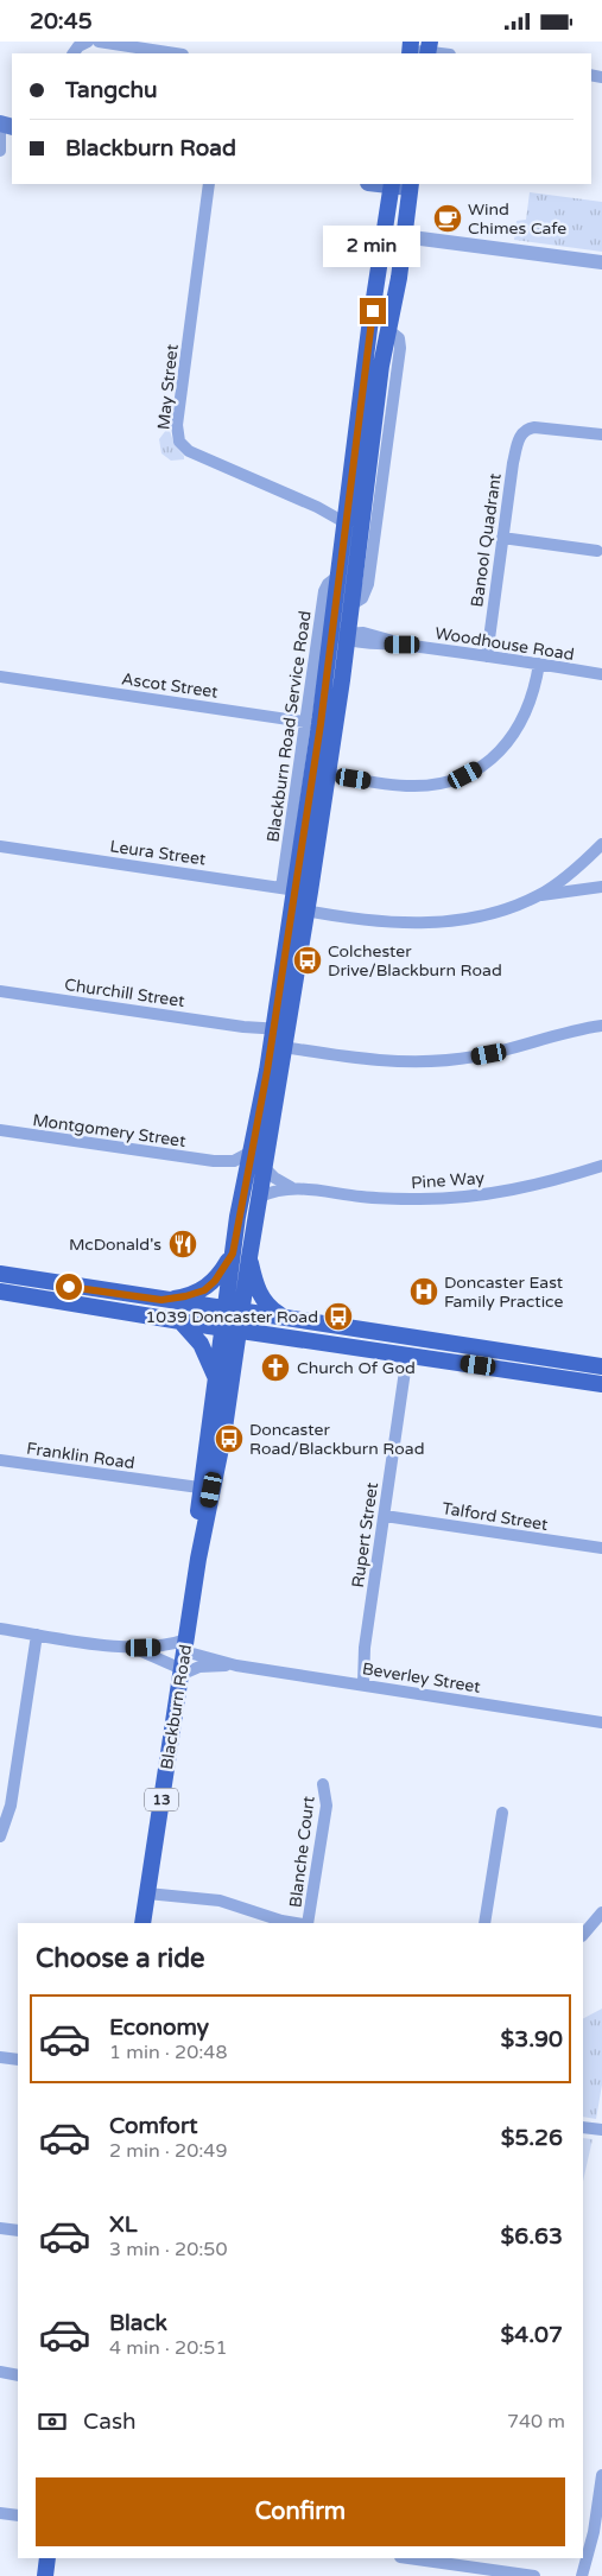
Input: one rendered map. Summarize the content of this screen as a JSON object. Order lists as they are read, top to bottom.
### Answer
{
  "streets": {
    "main road": ["Blackburn Road", "13"],
    "street": [
      "May Street",
      "Banool Quadrant",
      "Woodhouse Road",
      "Ascot Street",
      "Blackburn Road Service Road",
      "Leura Street",
      "Churchill Street",
      "Montgomery Street",
      "Pine Way",
      "Franklin Road",
      "Talford Street",
      "Rupert Street",
      "Beverley Street",
      "Blanche Court"
    ]
  },
  "crossings": [
    ["May Street", "Blackburn Road"],
    ["Banool Quadrant", "Woodhouse Road"],
    ["Woodhouse Road", "Blackburn Road"],
    ["Ascot Street", "Blackburn Road Service Road"],
    ["Ascot Street", "Blackburn Road"],
    ["Blackburn Road Service Road", "Leura Street"],
    ["Blackburn Road Service Road", "Blackburn Road"],
    ["Leura Street", "Blackburn Road"],
    ["Churchill Street", "Blackburn Road"],
    ["Montgomery Street", "Pine Way"],
    ["Montgomery Street", "Blackburn Road"],
    ["Pine Way", "Blackburn Road"],
    ["Franklin Road", "Blackburn Road"],
    ["Talford Street", "Rupert Street"],
    ["Rupert Street", "Beverley Street"],
    ["Beverley Street", "Blackburn Road"]
  ],
  "places": {
    "cafe": ["Wind Chimes Cafe"],
    "bus stop": ["Colchester Drive/Blackburn Road", "1039 Doncaster Road", "Doncaster Road/Blackburn Road"],
    "restaurant": ["McDonald's"],
    "hospital": ["Doncaster East Family Practice"],
    "church": ["Church Of God"]
  },
  "page": {
    "status": "20:45",
    "banner": ["Tangchu", "Blackburn Road"],
    "bubble": "2 min",
    "heading": "Choose a ride",
    "list": [
      {
        "name": "Economy",
        "note": "1 min · 20:48",
        "value": "$3.90"
      },
      {
        "name": "Comfort",
        "note": "2 min · 20:49",
        "value": "$5.26"
      },
      {
        "name": "XL",
        "note": "3 min · 20:50",
        "value": "$6.63"
      },
      {
        "name": "Black",
        "note": "4 min · 20:51",
        "value": "$4.07"
      }
    ],
    "pay": ["Cash", "740 m"],
    "buttons": "Confirm"
  }
}
